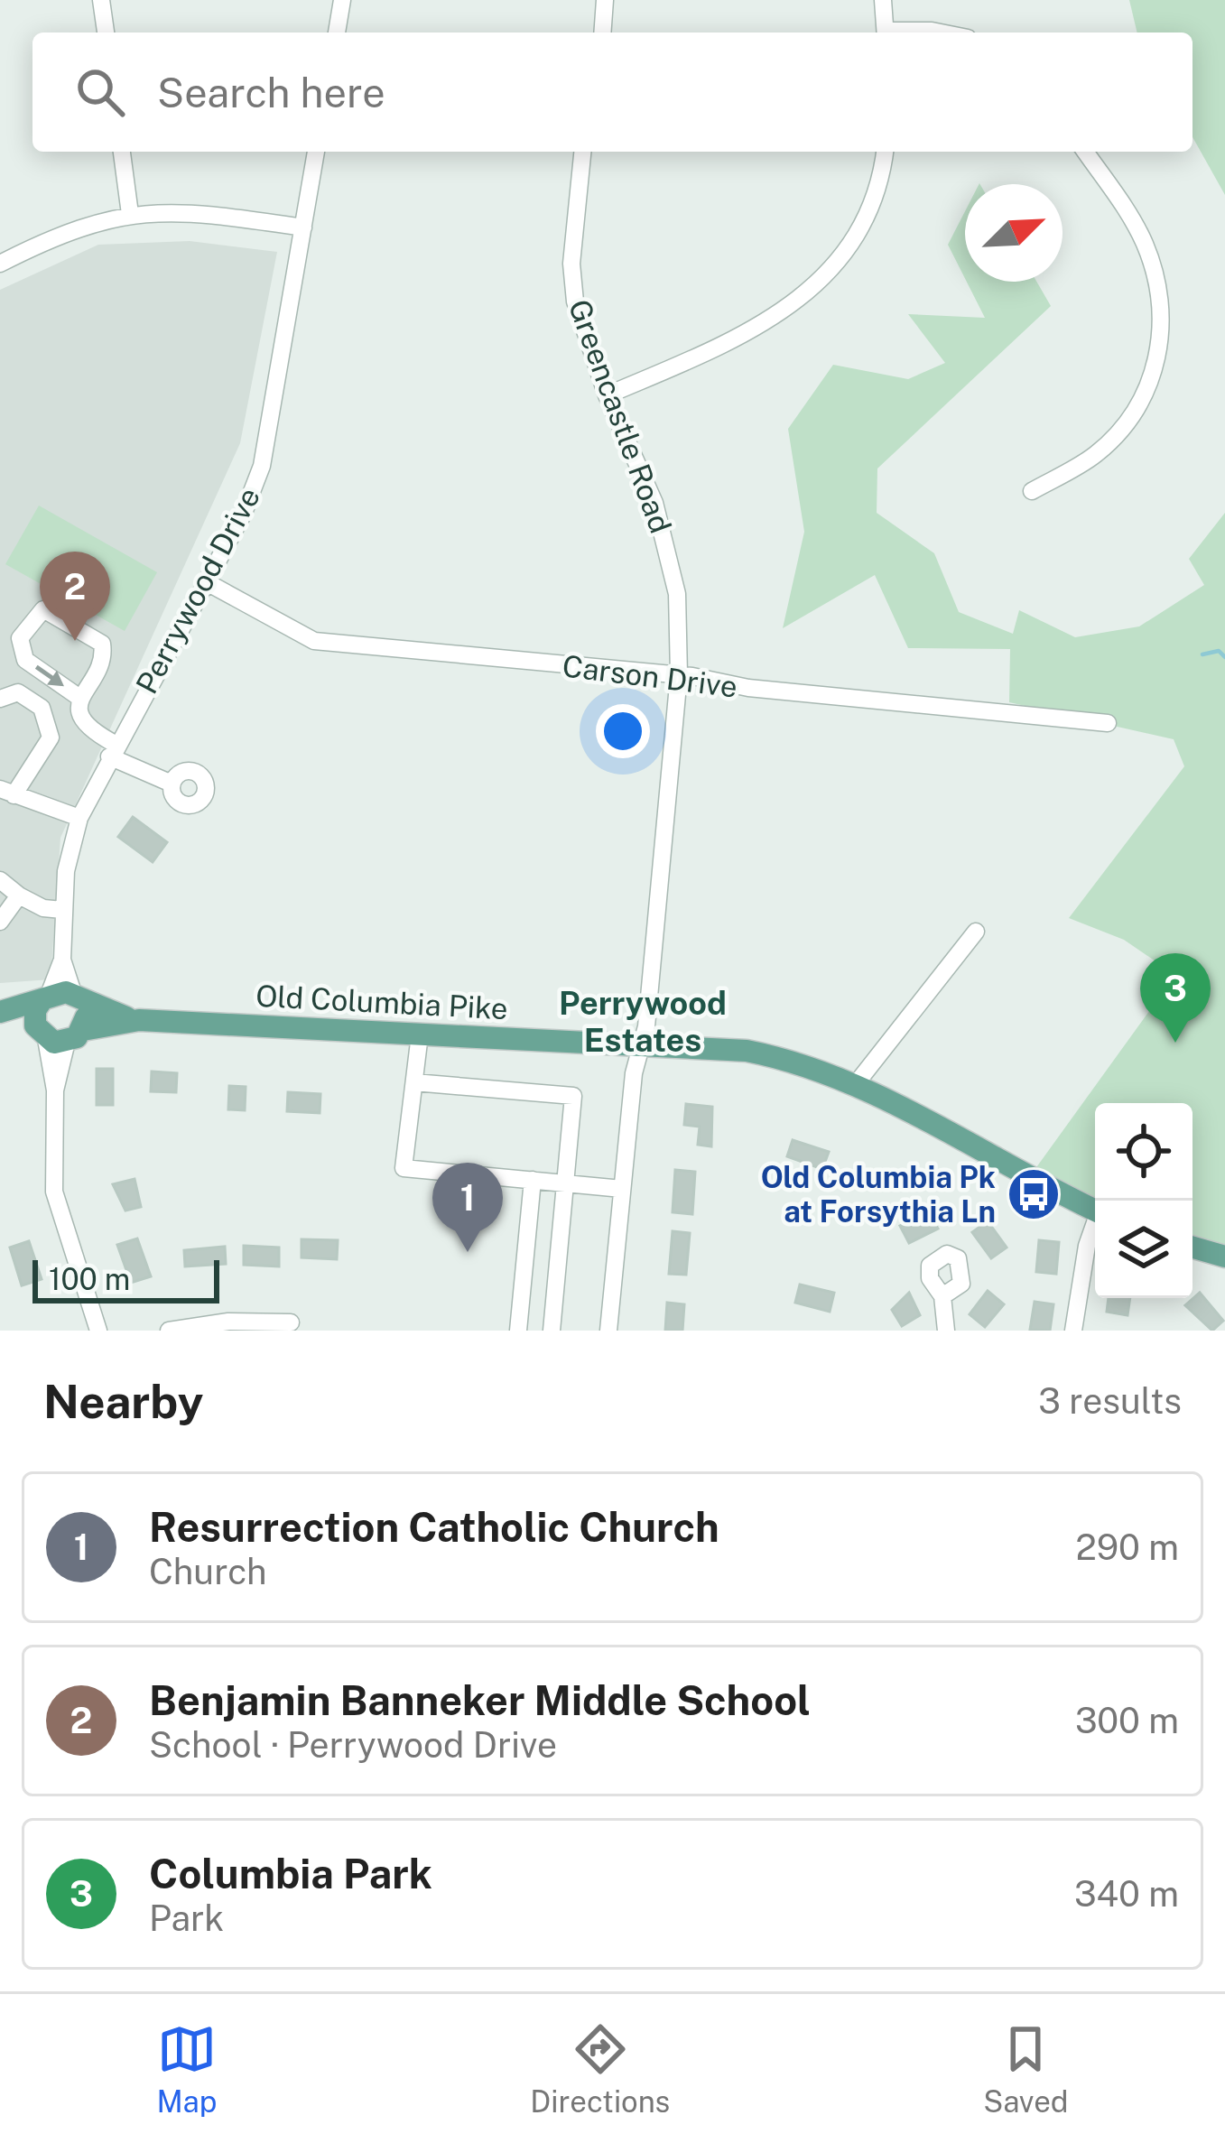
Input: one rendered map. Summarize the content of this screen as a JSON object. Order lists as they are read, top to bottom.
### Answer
{
  "streets": {
    "main road": ["Old Columbia Pike"],
    "street": ["Greencastle Road", "Perrywood Drive", "Carson Drive"]
  },
  "crossings": [
    ["Greencastle Road", "Carson Drive"],
    ["Greencastle Road", "Old Columbia Pike"],
    ["Perrywood Drive", "Carson Drive"],
    ["Perrywood Drive", "Old Columbia Pike"]
  ],
  "districts": ["Perrywood Estates"],
  "places": {
    "bus stop": ["Old Columbia Pk at Forsythia Ln"]
  },
  "scale_bar": "100 m",
  "north": "top right",
  "page": {
    "search": "Search here",
    "pins": ["2", "3", "1"],
    "scale": "100 m",
    "heading": ["Nearby", "3 results"],
    "list": [
      {
        "mark": "1",
        "name": "Resurrection Catholic Church",
        "note": "Church",
        "value": "290 m"
      },
      {
        "mark": "2",
        "name": "Benjamin Banneker Middle School",
        "note": "School · Perrywood Drive",
        "value": "300 m"
      },
      {
        "mark": "3",
        "name": "Columbia Park",
        "note": "Park",
        "value": "340 m"
      }
    ],
    "nav": ["Map", "Directions", "Saved"]
  }
}
